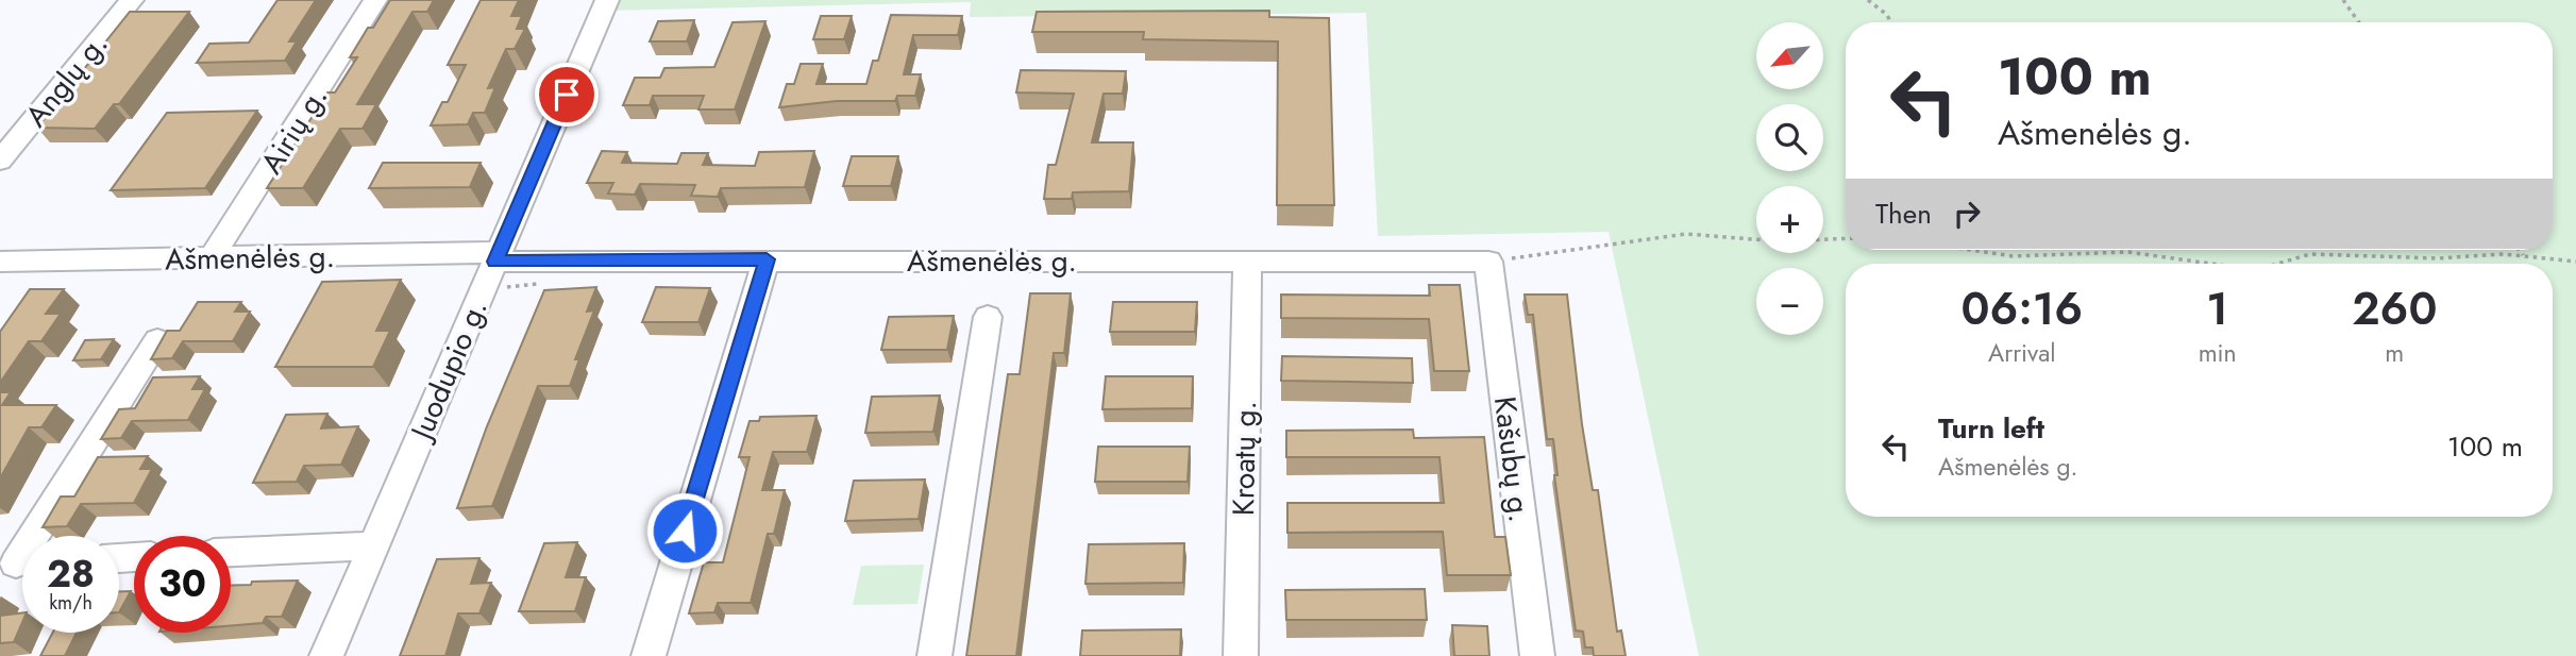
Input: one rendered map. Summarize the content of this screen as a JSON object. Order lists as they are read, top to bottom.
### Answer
{
  "streets": {
    "street": [
      "Anglų g.",
      "Airių g.",
      "Ašmenėlės g.",
      "Juodupio g.",
      "Kroatų g.",
      "Kašubų g."
    ]
  },
  "crossings": [
    ["Airių g.", "Ašmenėlės g."],
    ["Ašmenėlės g.", "Juodupio g."],
    ["Ašmenėlės g.", "Kroatų g."],
    ["Ašmenėlės g.", "Kašubų g."]
  ],
  "north": "bottom left",
  "page": {
    "map_buttons": ["+", "−"],
    "turn": ["100 m", "Ašmenėlės g."],
    "then": "Then",
    "eta": [
      "06:16",
      "Arrival",
      "1",
      "min",
      "260",
      "m"
    ],
    "list": [
      {
        "name": "Turn left",
        "note": "Ašmenėlės g.",
        "value": "100 m"
      }
    ],
    "speed": "28 km/h",
    "limit": "30"
  }
}
